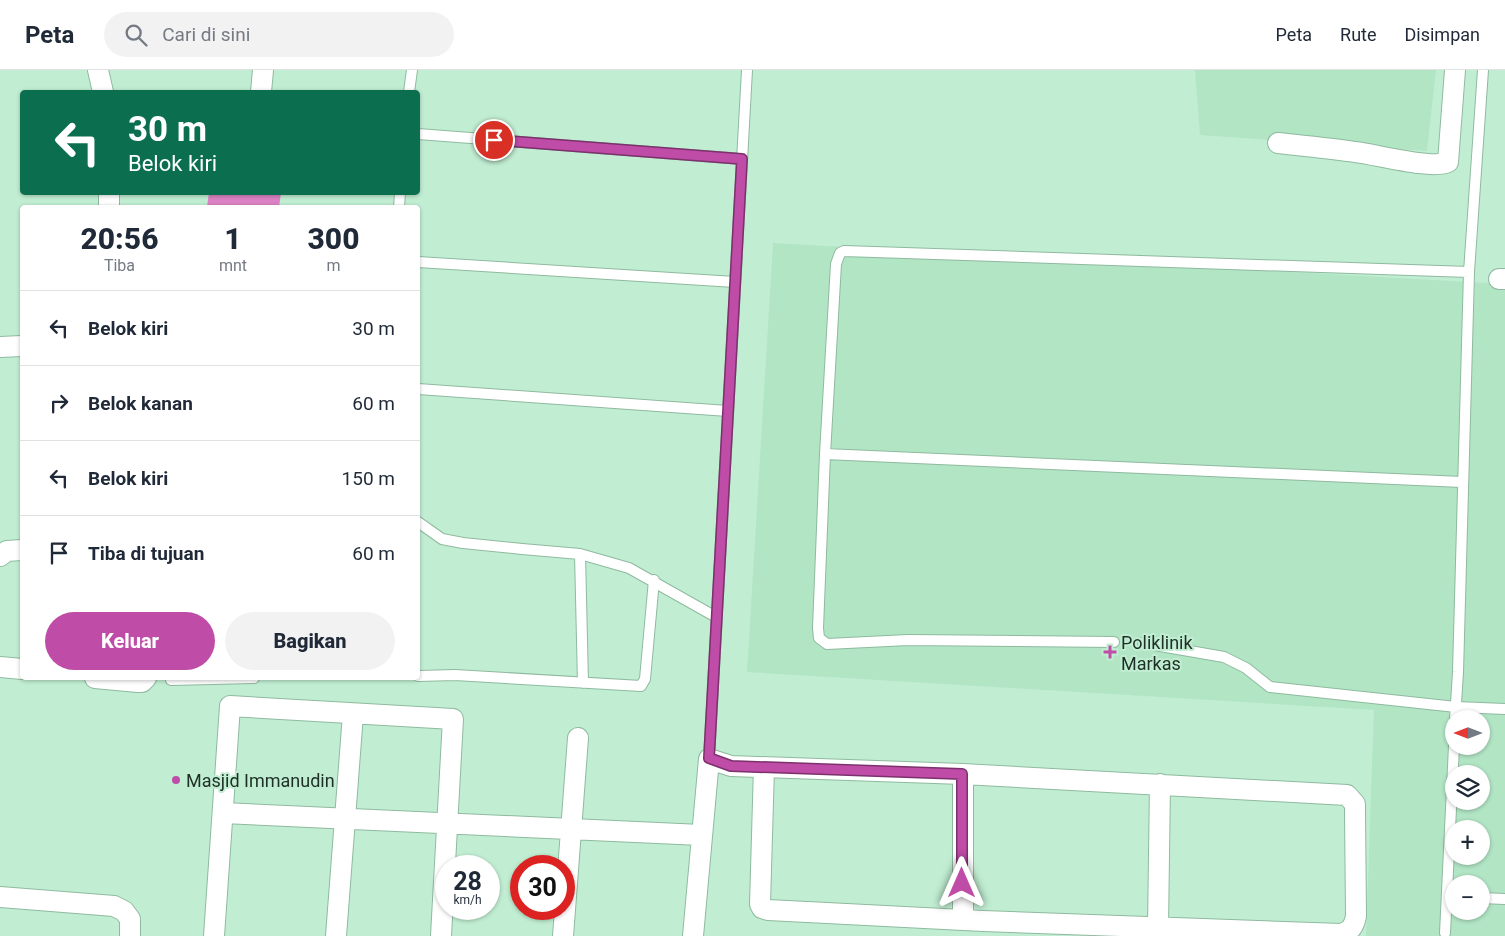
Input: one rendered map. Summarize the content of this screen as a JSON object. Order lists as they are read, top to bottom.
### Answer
{
  "places": {
    "health": ["Poliklinik Markas"],
    "other": ["Masjid Immanudin"]
  },
  "north": "left",
  "page": {
    "header": "Peta",
    "search": "Cari di sini",
    "nav": ["Peta", "Rute", "Disimpan"],
    "turn": ["30 m", "Belok kiri"],
    "eta": [
      "20:56",
      "Tiba",
      "1",
      "mnt",
      "300",
      "m"
    ],
    "list": [
      {
        "name": "Belok kiri",
        "value": "30 m"
      },
      {
        "name": "Belok kanan",
        "value": "60 m"
      },
      {
        "name": "Belok kiri",
        "value": "150 m"
      },
      {
        "name": "Tiba di tujuan",
        "value": "60 m"
      }
    ],
    "buttons": ["Keluar", "Bagikan"],
    "map_buttons": ["+", "−"],
    "speed": "28 km/h",
    "limit": "30"
  }
}
